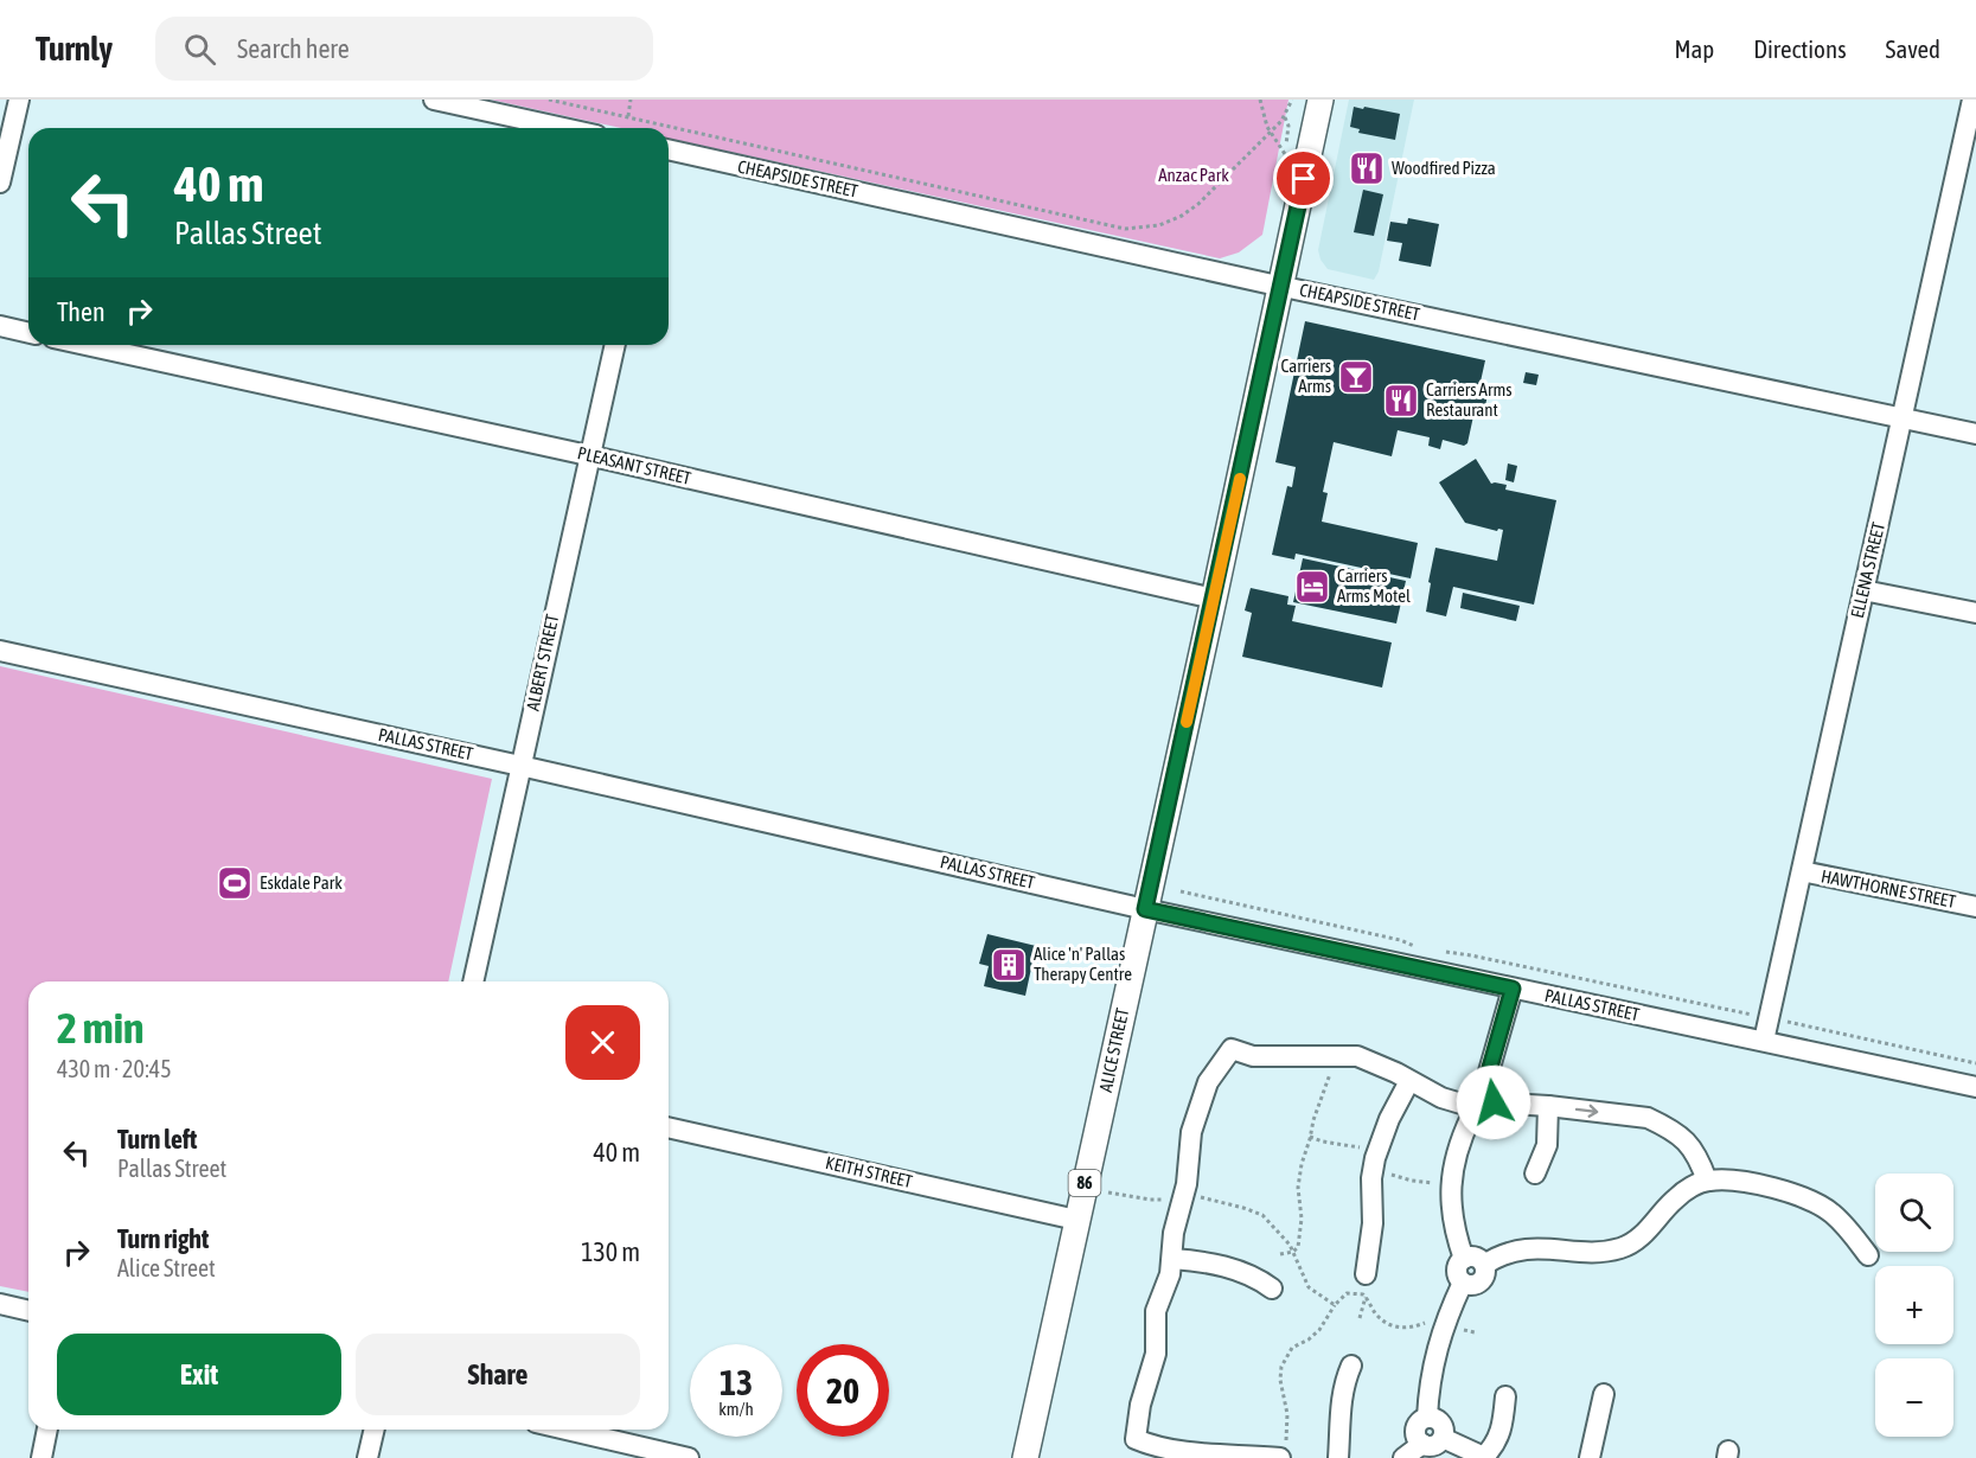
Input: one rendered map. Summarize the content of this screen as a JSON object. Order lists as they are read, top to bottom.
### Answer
{
  "streets": {
    "main road": ["ALICE STREET", "86"],
    "street": [
      "CHEAPSIDE STREET",
      "PLEASANT STREET",
      "ELLENA STREET",
      "ALBERT STREET",
      "PALLAS STREET",
      "HAWTHORNE STREET",
      "KEITH STREET"
    ]
  },
  "crossings": [
    ["CHEAPSIDE STREET", "ELLENA STREET"],
    ["CHEAPSIDE STREET", "ALICE STREET"],
    ["PLEASANT STREET", "ALBERT STREET"],
    ["PLEASANT STREET", "ALICE STREET"],
    ["ELLENA STREET", "PALLAS STREET"],
    ["ELLENA STREET", "HAWTHORNE STREET"],
    ["ALBERT STREET", "PALLAS STREET"],
    ["PALLAS STREET", "ALICE STREET"],
    ["ALICE STREET", "KEITH STREET"]
  ],
  "parks": ["Anzac Park"],
  "places": {
    "restaurant": ["Woodfired Pizza", "Carriers Arms Restaurant"],
    "bar": ["Carriers Arms"],
    "hotel": ["Carriers Arms Motel"],
    "sports": ["Eskdale Park"],
    "building": ["Alice 'n' Pallas Therapy Centre"]
  },
  "page": {
    "header": "Turnly",
    "search": "Search here",
    "nav": ["Map", "Directions", "Saved"],
    "turn": ["40 m", "Pallas Street"],
    "then": "Then",
    "heading": ["2 min", "430 m · 20:45"],
    "list": [
      {
        "name": "Turn left",
        "note": "Pallas Street",
        "value": "40 m"
      },
      {
        "name": "Turn right",
        "note": "Alice Street",
        "value": "130 m"
      }
    ],
    "map_buttons": ["+", "−"],
    "buttons": ["Exit", "Share"],
    "speed": "13 km/h",
    "limit": "20"
  }
}
